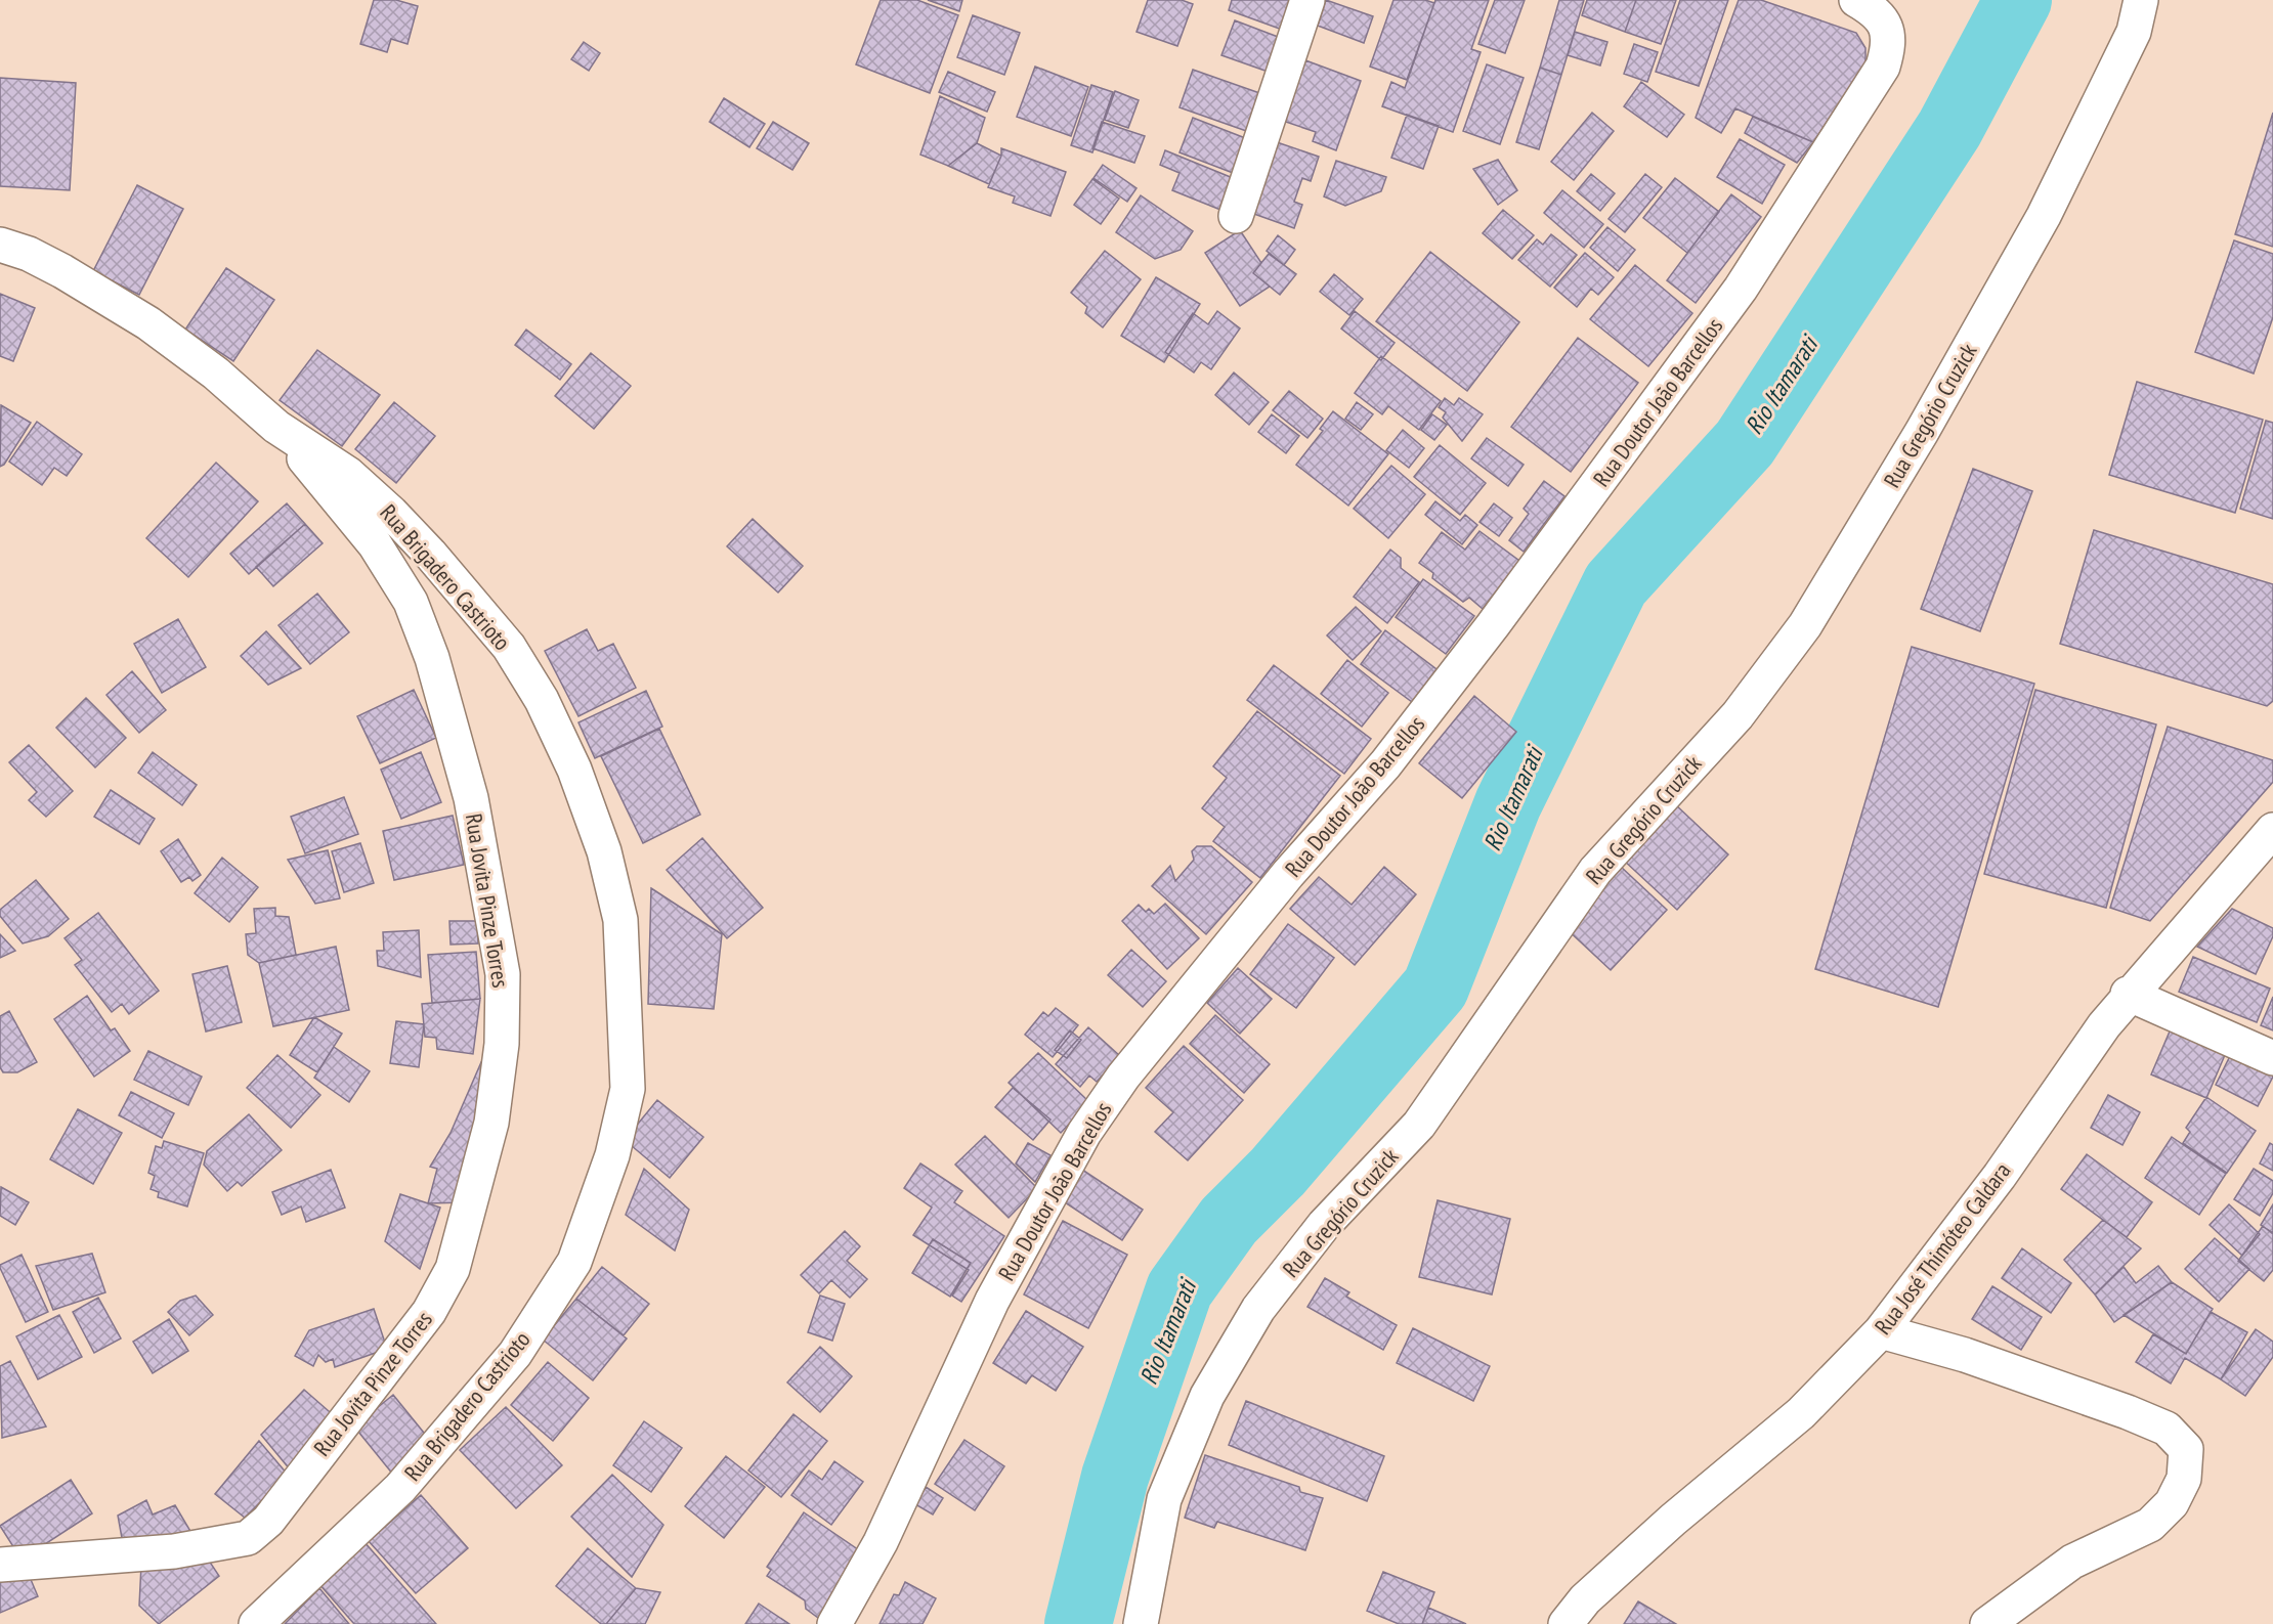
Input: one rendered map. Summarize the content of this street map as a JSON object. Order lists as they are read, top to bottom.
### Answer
{
  "streets": {
    "street": [
      "Rua Doutor João Barcellos",
      "Rua Gregório Cruzick",
      "Rua Brigadero Castrioto",
      "Rua Jovita Pinze Torres",
      "Rua José Thimóteo Caldara"
    ]
  },
  "crossings": [
    ["Rua Brigadero Castrioto", "Rua Jovita Pinze Torres"]
  ],
  "water": ["Rio Itamarati"]
}
